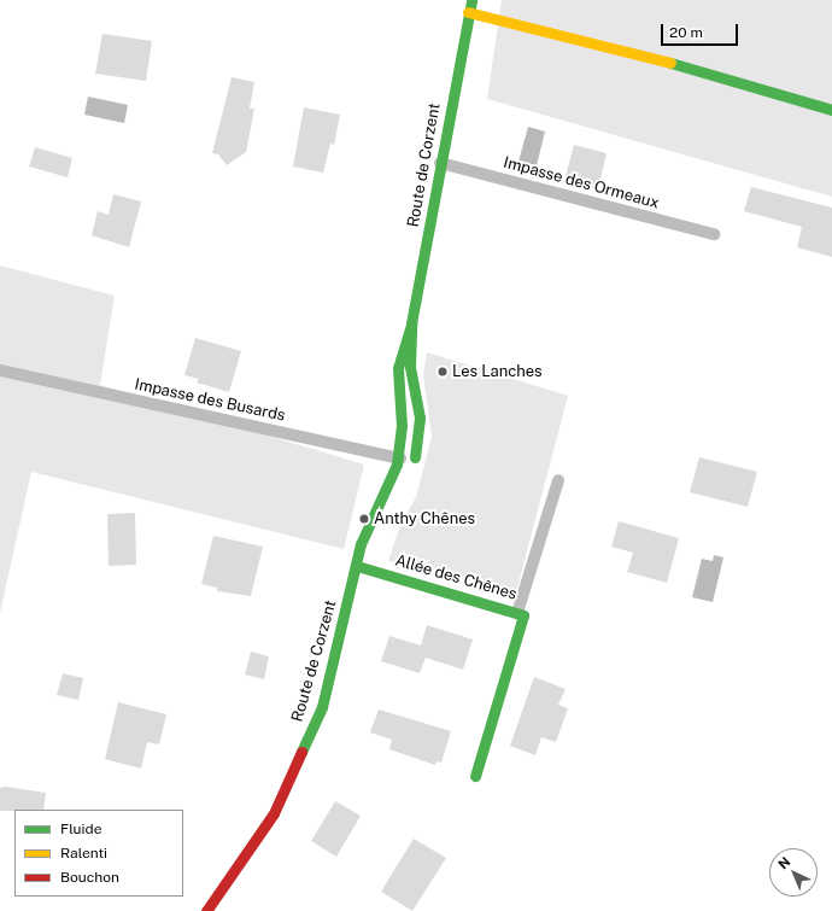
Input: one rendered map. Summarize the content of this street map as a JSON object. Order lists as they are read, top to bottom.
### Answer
{
  "streets": {
    "street": ["Route de Corzent", "Allée des Chênes"],
    "lane": ["Impasse des Ormeaux", "Impasse des Busards"]
  },
  "crossings": [
    ["Route de Corzent", "Impasse des Ormeaux"],
    ["Route de Corzent", "Impasse des Busards"],
    ["Route de Corzent", "Allée des Chênes"]
  ],
  "places": ["Les Lanches", "Anthy Chênes"],
  "legend": ["Fluide", "Ralenti", "Bouchon"],
  "scale_bar": "20 m",
  "north": "top left"
}
